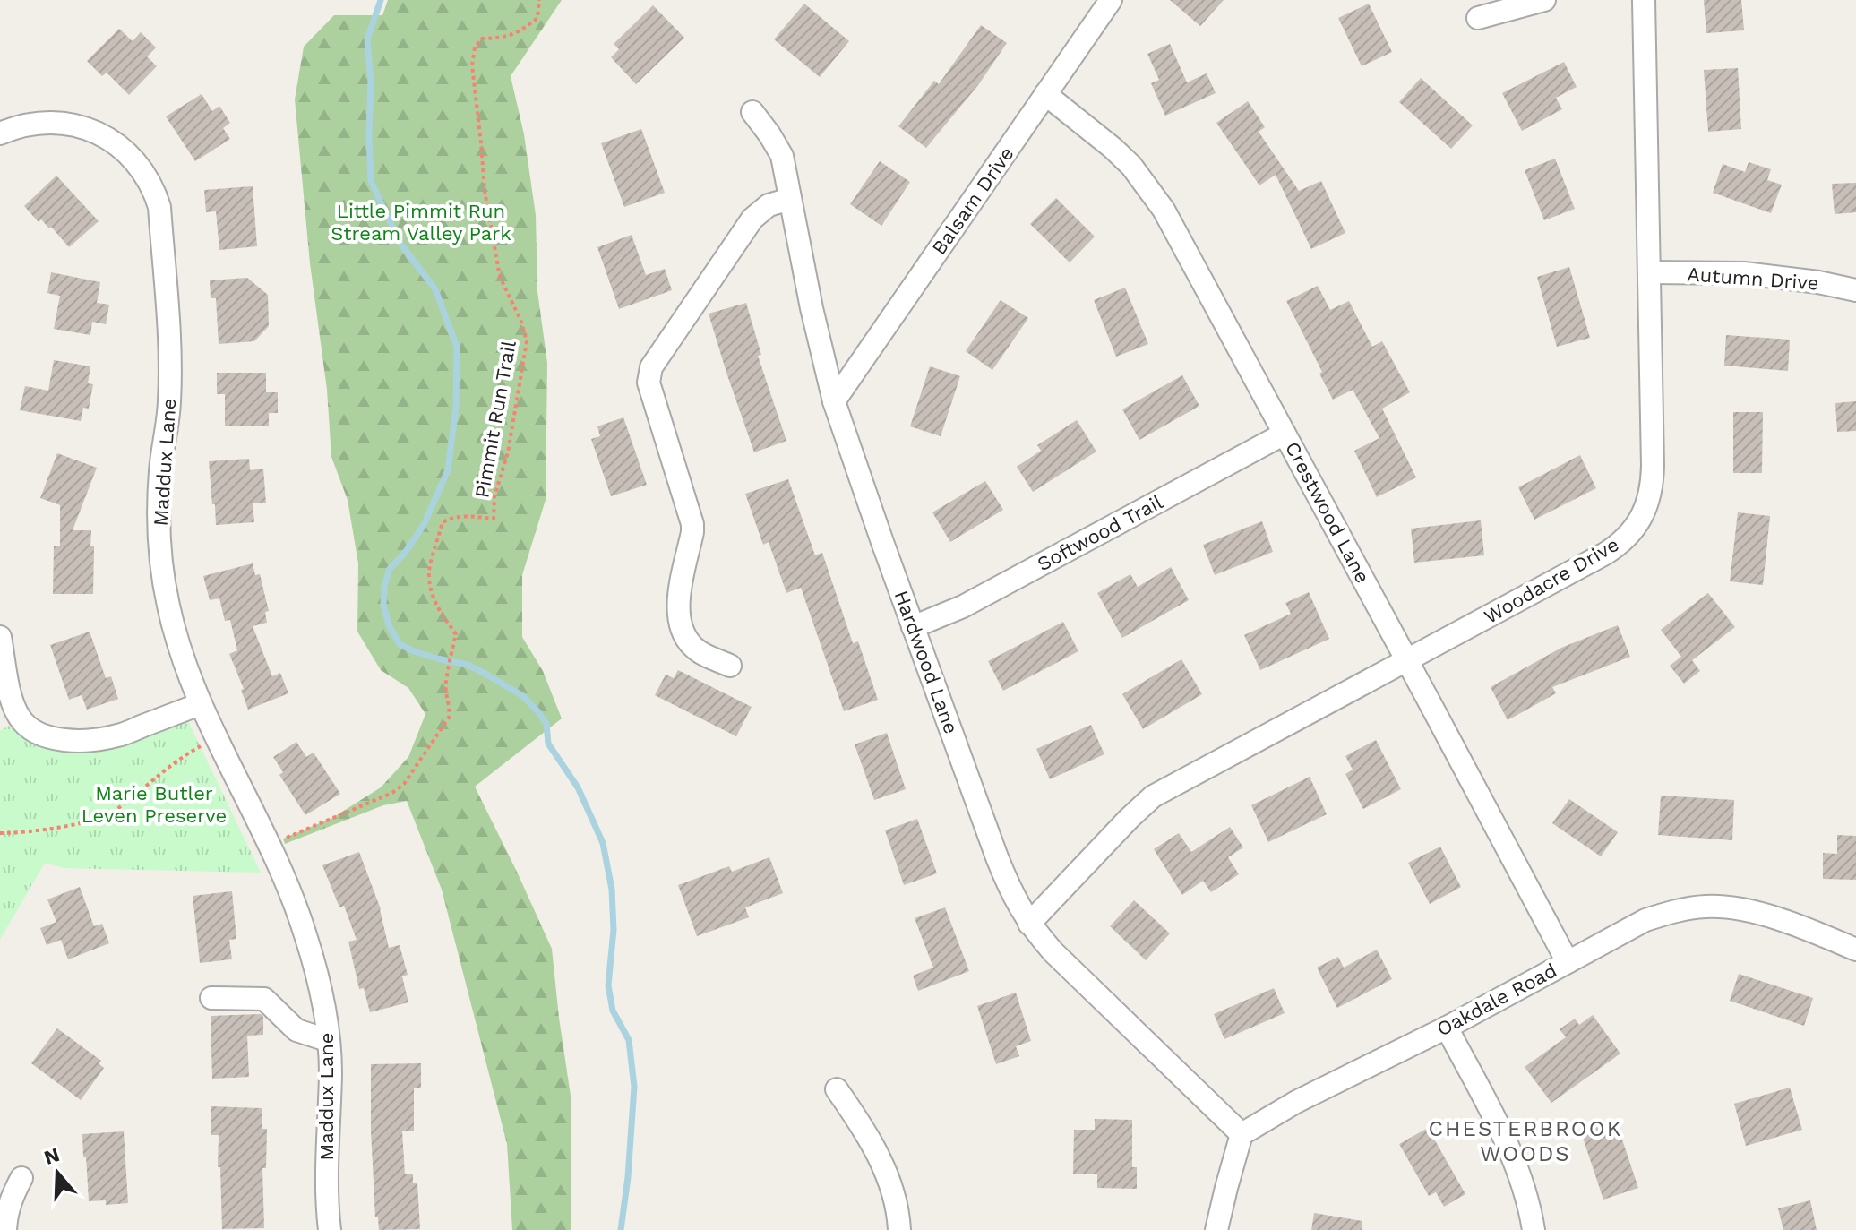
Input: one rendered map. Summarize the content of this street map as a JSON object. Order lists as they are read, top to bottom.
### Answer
{
  "streets": {
    "street": [
      "Balsam Drive",
      "Autumn Drive",
      "Maddux Lane",
      "Crestwood Lane",
      "Softwood Trail",
      "Woodacre Drive",
      "Hardwood Lane",
      "Oakdale Road"
    ],
    "path": ["Pimmit Run Trail"]
  },
  "crossings": [
    ["Balsam Drive", "Crestwood Lane"],
    ["Balsam Drive", "Hardwood Lane"],
    ["Autumn Drive", "Woodacre Drive"],
    ["Pimmit Run Trail", "Maddux Lane"],
    ["Crestwood Lane", "Softwood Trail"],
    ["Crestwood Lane", "Woodacre Drive"],
    ["Crestwood Lane", "Oakdale Road"],
    ["Softwood Trail", "Hardwood Lane"],
    ["Woodacre Drive", "Hardwood Lane"],
    ["Hardwood Lane", "Oakdale Road"]
  ],
  "districts": ["CHESTERBROOK WOODS"],
  "parks": ["Little Pimmit Run Stream Valley Park", "Marie Butler Leven Preserve"],
  "north": "top"
}
